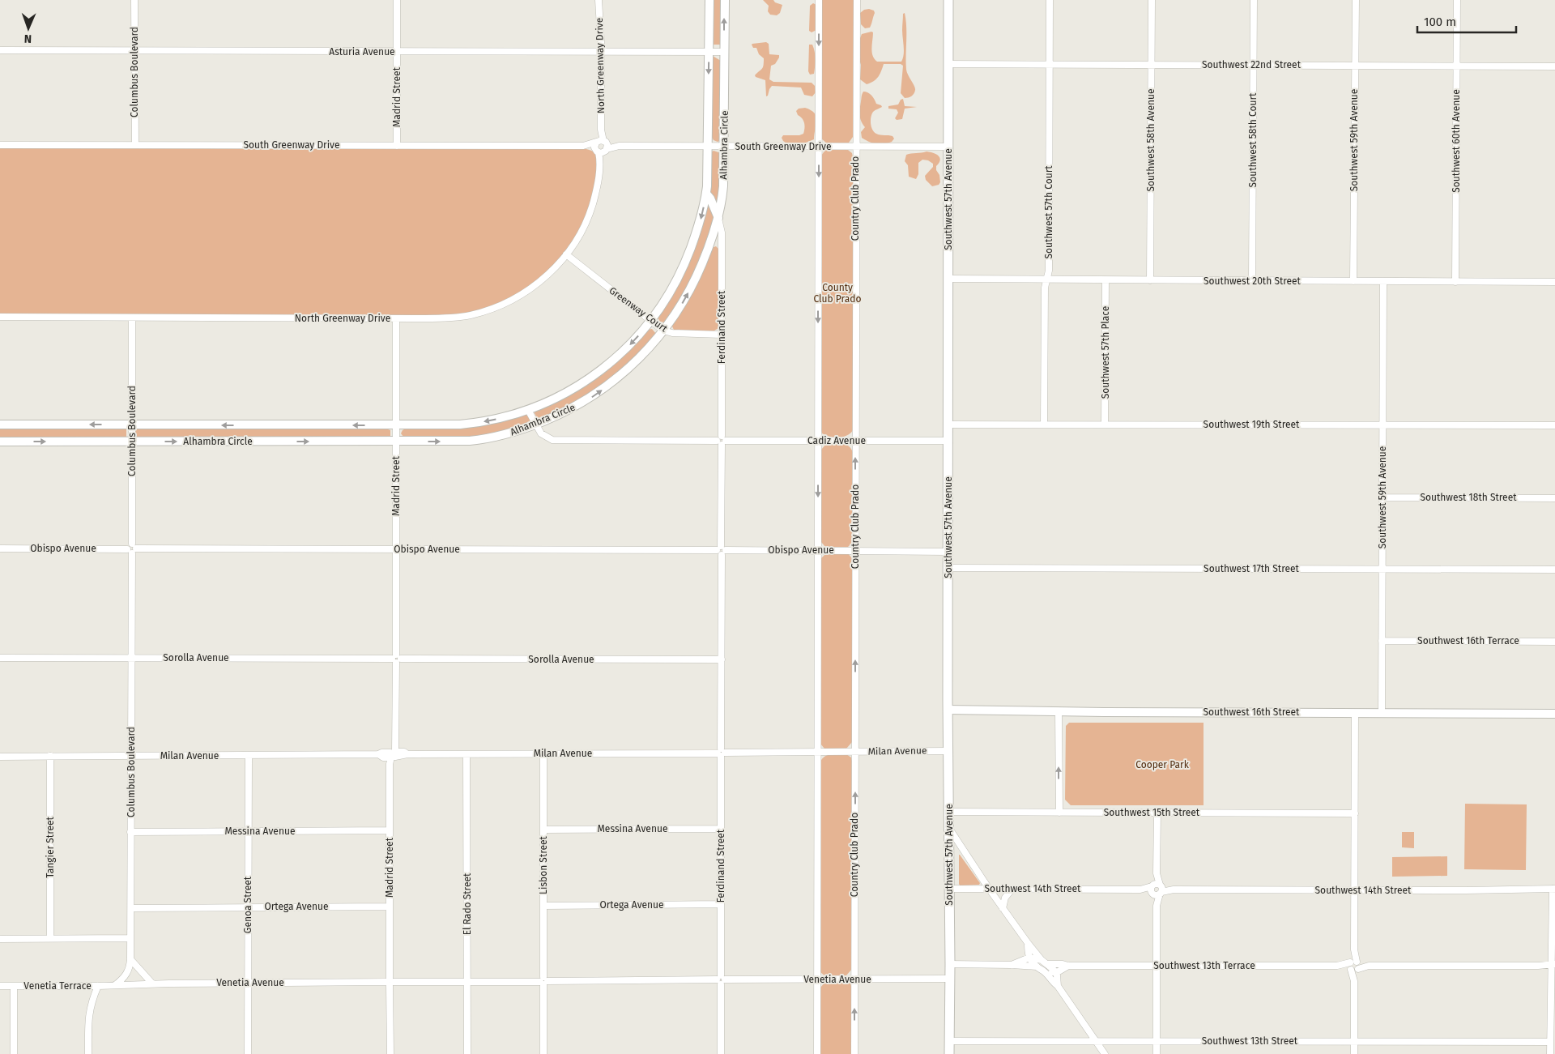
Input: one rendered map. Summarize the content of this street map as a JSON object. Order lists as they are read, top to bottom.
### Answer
{
  "streets": {
    "main road": ["Southwest 57th Avenue"],
    "street": [
      "Asturia Avenue",
      "Southwest 22nd Street",
      "North Greenway Drive",
      "Columbus Boulevard",
      "Madrid Street",
      "Southwest 58th Avenue",
      "Southwest 58th Court",
      "Southwest 59th Avenue",
      "Southwest 60th Avenue",
      "South Greenway Drive",
      "Alhambra Circle",
      "Country Club Prado",
      "Southwest 57th Court",
      "Southwest 20th Street",
      "Greenway Court",
      "Ferdinand Street",
      "Southwest 57th Place",
      "Southwest 19th Street",
      "Cadiz Avenue",
      "Southwest 18th Street",
      "Obispo Avenue",
      "Southwest 17th Street",
      "Southwest 16th Terrace",
      "Sorolla Avenue",
      "Southwest 16th Street",
      "Milan Avenue",
      "Southwest 15th Street",
      "Messina Avenue",
      "Tangier Street",
      "Lisbon Street",
      "Southwest 14th Street",
      "El Rado Street",
      "Genoa Street",
      "Ortega Avenue",
      "Southwest 13th Terrace",
      "Venetia Avenue",
      "Venetia Terrace",
      "Southwest 13th Street"
    ]
  },
  "crossings": [
    ["Asturia Avenue", "North Greenway Drive"],
    ["Asturia Avenue", "Columbus Boulevard"],
    ["Asturia Avenue", "Madrid Street"],
    ["Asturia Avenue", "Alhambra Circle"],
    ["Southwest 22nd Street", "Southwest 58th Avenue"],
    ["Southwest 22nd Street", "Southwest 58th Court"],
    ["Southwest 22nd Street", "Southwest 59th Avenue"],
    ["Southwest 22nd Street", "Southwest 60th Avenue"],
    ["Southwest 22nd Street", "Southwest 57th Avenue"],
    ["Southwest 22nd Street", "Southwest 57th Court"],
    ["North Greenway Drive", "Columbus Boulevard"],
    ["North Greenway Drive", "Madrid Street"],
    ["North Greenway Drive", "South Greenway Drive"],
    ["North Greenway Drive", "Greenway Court"],
    ["Columbus Boulevard", "South Greenway Drive"],
    ["Columbus Boulevard", "Alhambra Circle"],
    ["Columbus Boulevard", "Obispo Avenue"],
    ["Columbus Boulevard", "Sorolla Avenue"],
    ["Columbus Boulevard", "Milan Avenue"],
    ["Columbus Boulevard", "Messina Avenue"],
    ["Columbus Boulevard", "Ortega Avenue"],
    ["Columbus Boulevard", "Venetia Avenue"],
    ["Columbus Boulevard", "Venetia Terrace"],
    ["Madrid Street", "South Greenway Drive"],
    ["Madrid Street", "Alhambra Circle"],
    ["Madrid Street", "Obispo Avenue"],
    ["Madrid Street", "Sorolla Avenue"],
    ["Madrid Street", "Milan Avenue"],
    ["Madrid Street", "Messina Avenue"],
    ["Madrid Street", "Ortega Avenue"],
    ["Madrid Street", "Venetia Avenue"],
    ["Southwest 58th Avenue", "Southwest 20th Street"],
    ["Southwest 58th Court", "Southwest 20th Street"],
    ["Southwest 59th Avenue", "Southwest 20th Street"],
    ["Southwest 59th Avenue", "Southwest 19th Street"],
    ["Southwest 59th Avenue", "Southwest 18th Street"],
    ["Southwest 59th Avenue", "Southwest 17th Street"],
    ["Southwest 59th Avenue", "Southwest 16th Terrace"],
    ["Southwest 59th Avenue", "Southwest 16th Street"],
    ["Southwest 60th Avenue", "Southwest 20th Street"],
    ["South Greenway Drive", "Alhambra Circle"],
    ["South Greenway Drive", "Country Club Prado"],
    ["South Greenway Drive", "Southwest 57th Avenue"],
    ["Alhambra Circle", "Greenway Court"],
    ["Alhambra Circle", "Ferdinand Street"],
    ["Alhambra Circle", "Cadiz Avenue"],
    ["Country Club Prado", "Cadiz Avenue"],
    ["Country Club Prado", "Obispo Avenue"],
    ["Country Club Prado", "Milan Avenue"],
    ["Country Club Prado", "Venetia Avenue"],
    ["Southwest 57th Avenue", "Southwest 20th Street"],
    ["Southwest 57th Avenue", "Southwest 19th Street"],
    ["Southwest 57th Avenue", "Cadiz Avenue"],
    ["Southwest 57th Avenue", "Obispo Avenue"],
    ["Southwest 57th Avenue", "Southwest 17th Street"],
    ["Southwest 57th Avenue", "Southwest 16th Street"],
    ["Southwest 57th Avenue", "Milan Avenue"],
    ["Southwest 57th Avenue", "Southwest 15th Street"],
    ["Southwest 57th Avenue", "Southwest 14th Street"],
    ["Southwest 57th Avenue", "Venetia Avenue"],
    ["Southwest 57th Avenue", "Southwest 13th Street"],
    ["Southwest 57th Court", "Southwest 20th Street"],
    ["Southwest 57th Court", "Southwest 19th Street"],
    ["Southwest 20th Street", "Southwest 57th Place"],
    ["Greenway Court", "Ferdinand Street"],
    ["Ferdinand Street", "Cadiz Avenue"],
    ["Ferdinand Street", "Obispo Avenue"],
    ["Ferdinand Street", "Sorolla Avenue"],
    ["Ferdinand Street", "Milan Avenue"],
    ["Ferdinand Street", "Messina Avenue"],
    ["Ferdinand Street", "Ortega Avenue"],
    ["Ferdinand Street", "Venetia Avenue"],
    ["Southwest 57th Place", "Southwest 19th Street"],
    ["Milan Avenue", "Tangier Street"],
    ["Milan Avenue", "Lisbon Street"],
    ["Milan Avenue", "El Rado Street"],
    ["Milan Avenue", "Genoa Street"],
    ["Messina Avenue", "Lisbon Street"],
    ["Messina Avenue", "Genoa Street"],
    ["Lisbon Street", "Ortega Avenue"],
    ["Lisbon Street", "Venetia Avenue"],
    ["El Rado Street", "Venetia Avenue"],
    ["Genoa Street", "Ortega Avenue"],
    ["Genoa Street", "Venetia Avenue"],
    ["Venetia Avenue", "Venetia Terrace"]
  ],
  "parks": ["County Club Prado", "Cooper Park"],
  "scale_bar": "100 m",
  "north": "bottom"
}
